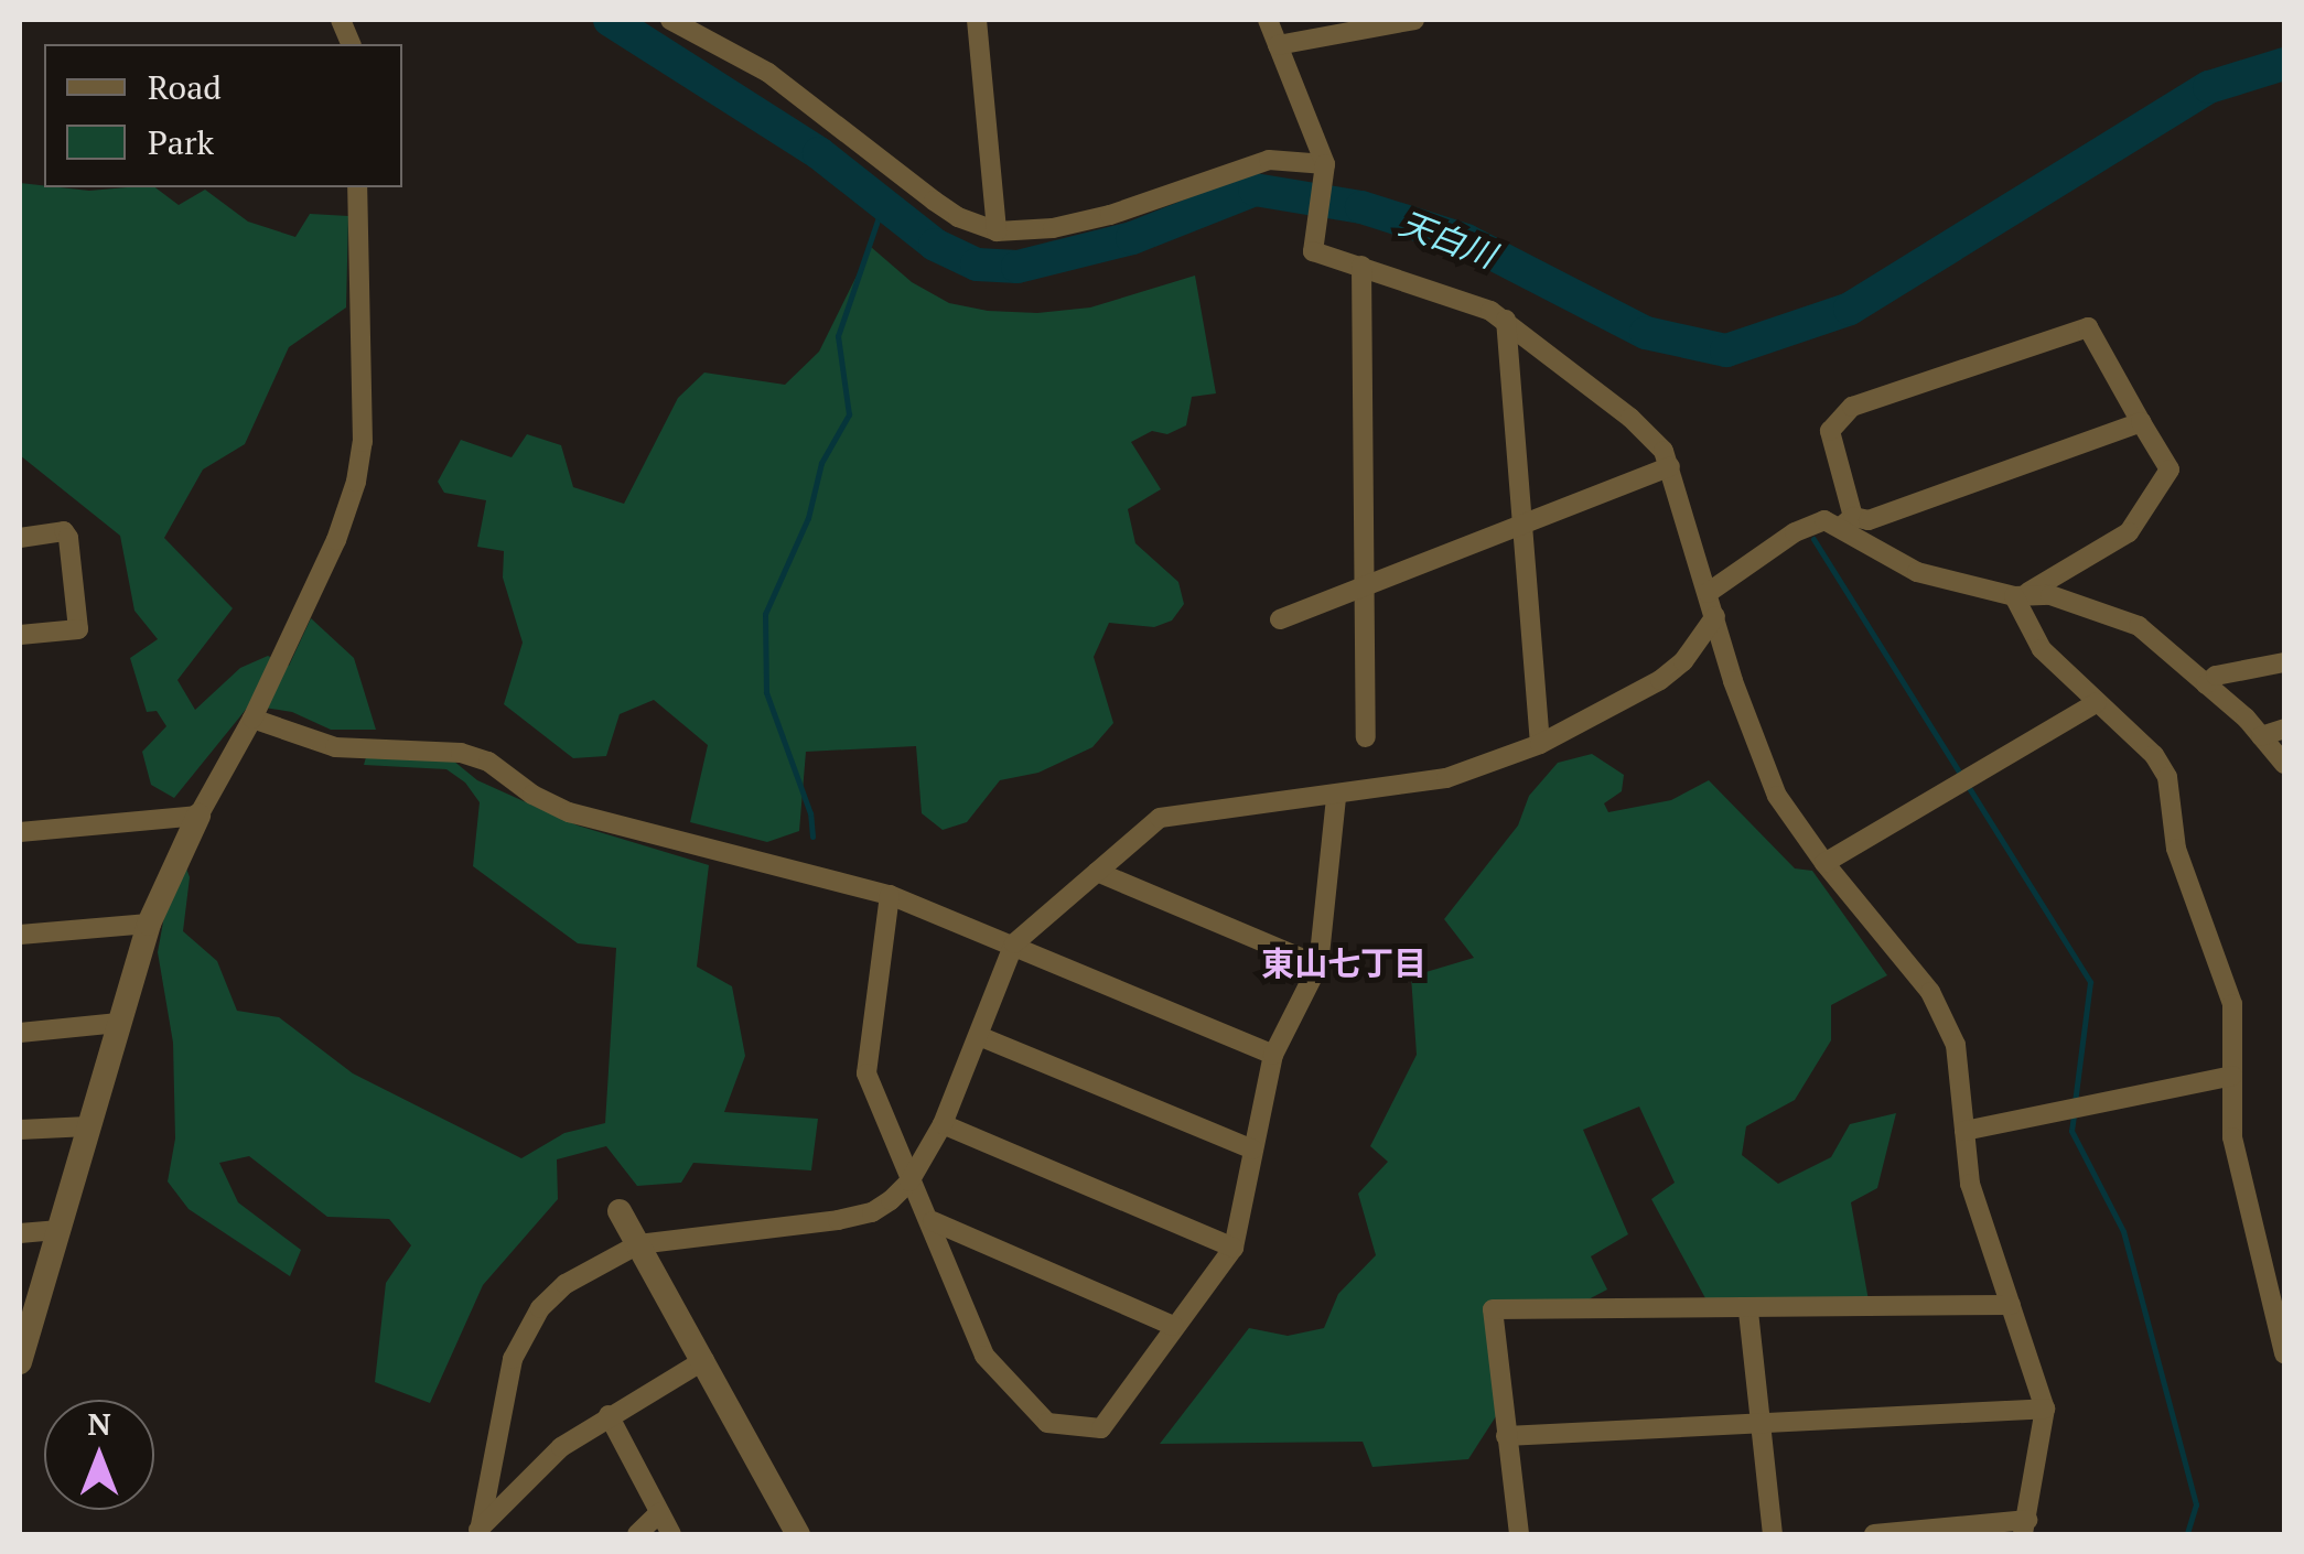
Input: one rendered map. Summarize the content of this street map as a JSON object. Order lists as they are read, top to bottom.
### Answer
{
  "districts": ["東山七丁目"],
  "water": ["天白川"],
  "legend": ["Road", "Park"],
  "north": "top"
}
